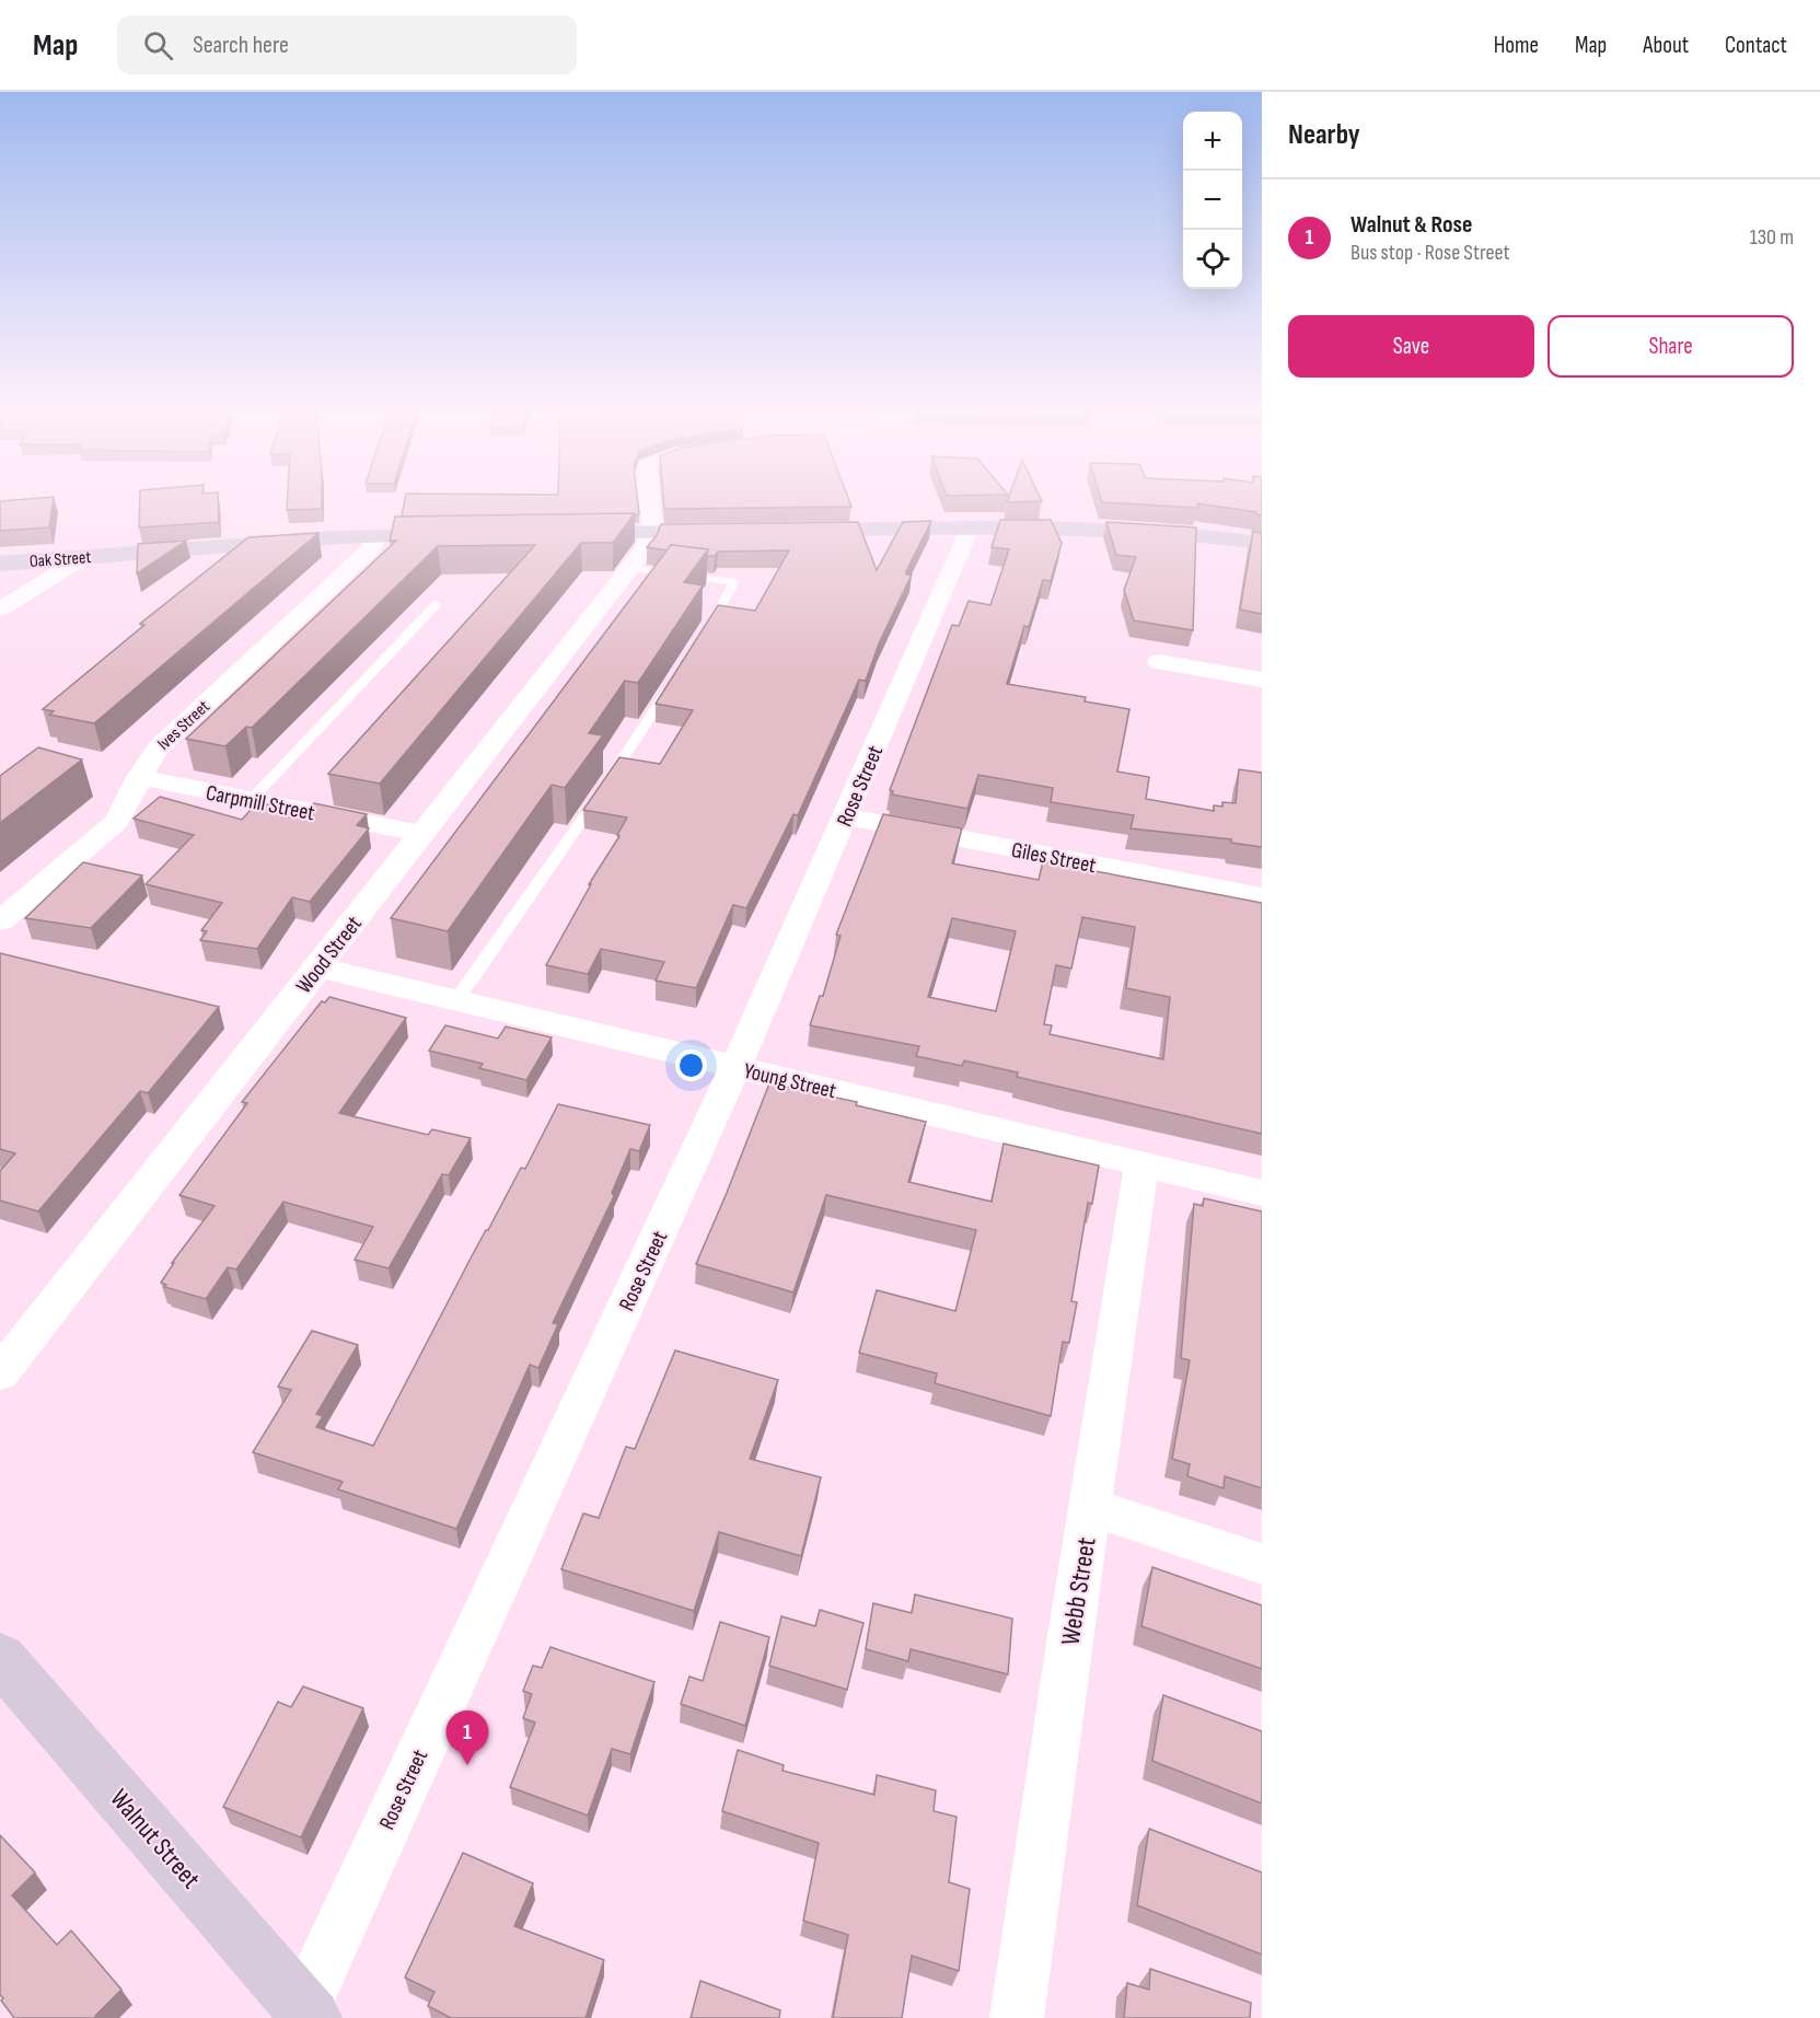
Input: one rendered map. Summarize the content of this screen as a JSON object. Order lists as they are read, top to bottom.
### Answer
{
  "streets": {
    "street": [
      "Oak Street",
      "Ives Street",
      "Rose Street",
      "Carpmill Street",
      "Giles Street",
      "Wood Street",
      "Young Street",
      "Webb Street",
      "Walnut Street"
    ]
  },
  "crossings": [
    ["Oak Street", "Ives Street"],
    ["Ives Street", "Carpmill Street"],
    ["Rose Street", "Giles Street"],
    ["Rose Street", "Young Street"],
    ["Rose Street", "Walnut Street"],
    ["Carpmill Street", "Wood Street"],
    ["Wood Street", "Young Street"],
    ["Young Street", "Webb Street"]
  ],
  "page": {
    "header": "Map",
    "search": "Search here",
    "nav": [
      "Home",
      "Map",
      "About",
      "Contact"
    ],
    "heading": "Nearby",
    "map_buttons": ["+", "−"],
    "list": [
      {
        "mark": "1",
        "name": "Walnut & Rose",
        "note": "Bus stop · Rose Street",
        "value": "130 m"
      }
    ],
    "buttons": ["Save", "Share"],
    "pins": "1"
  }
}
